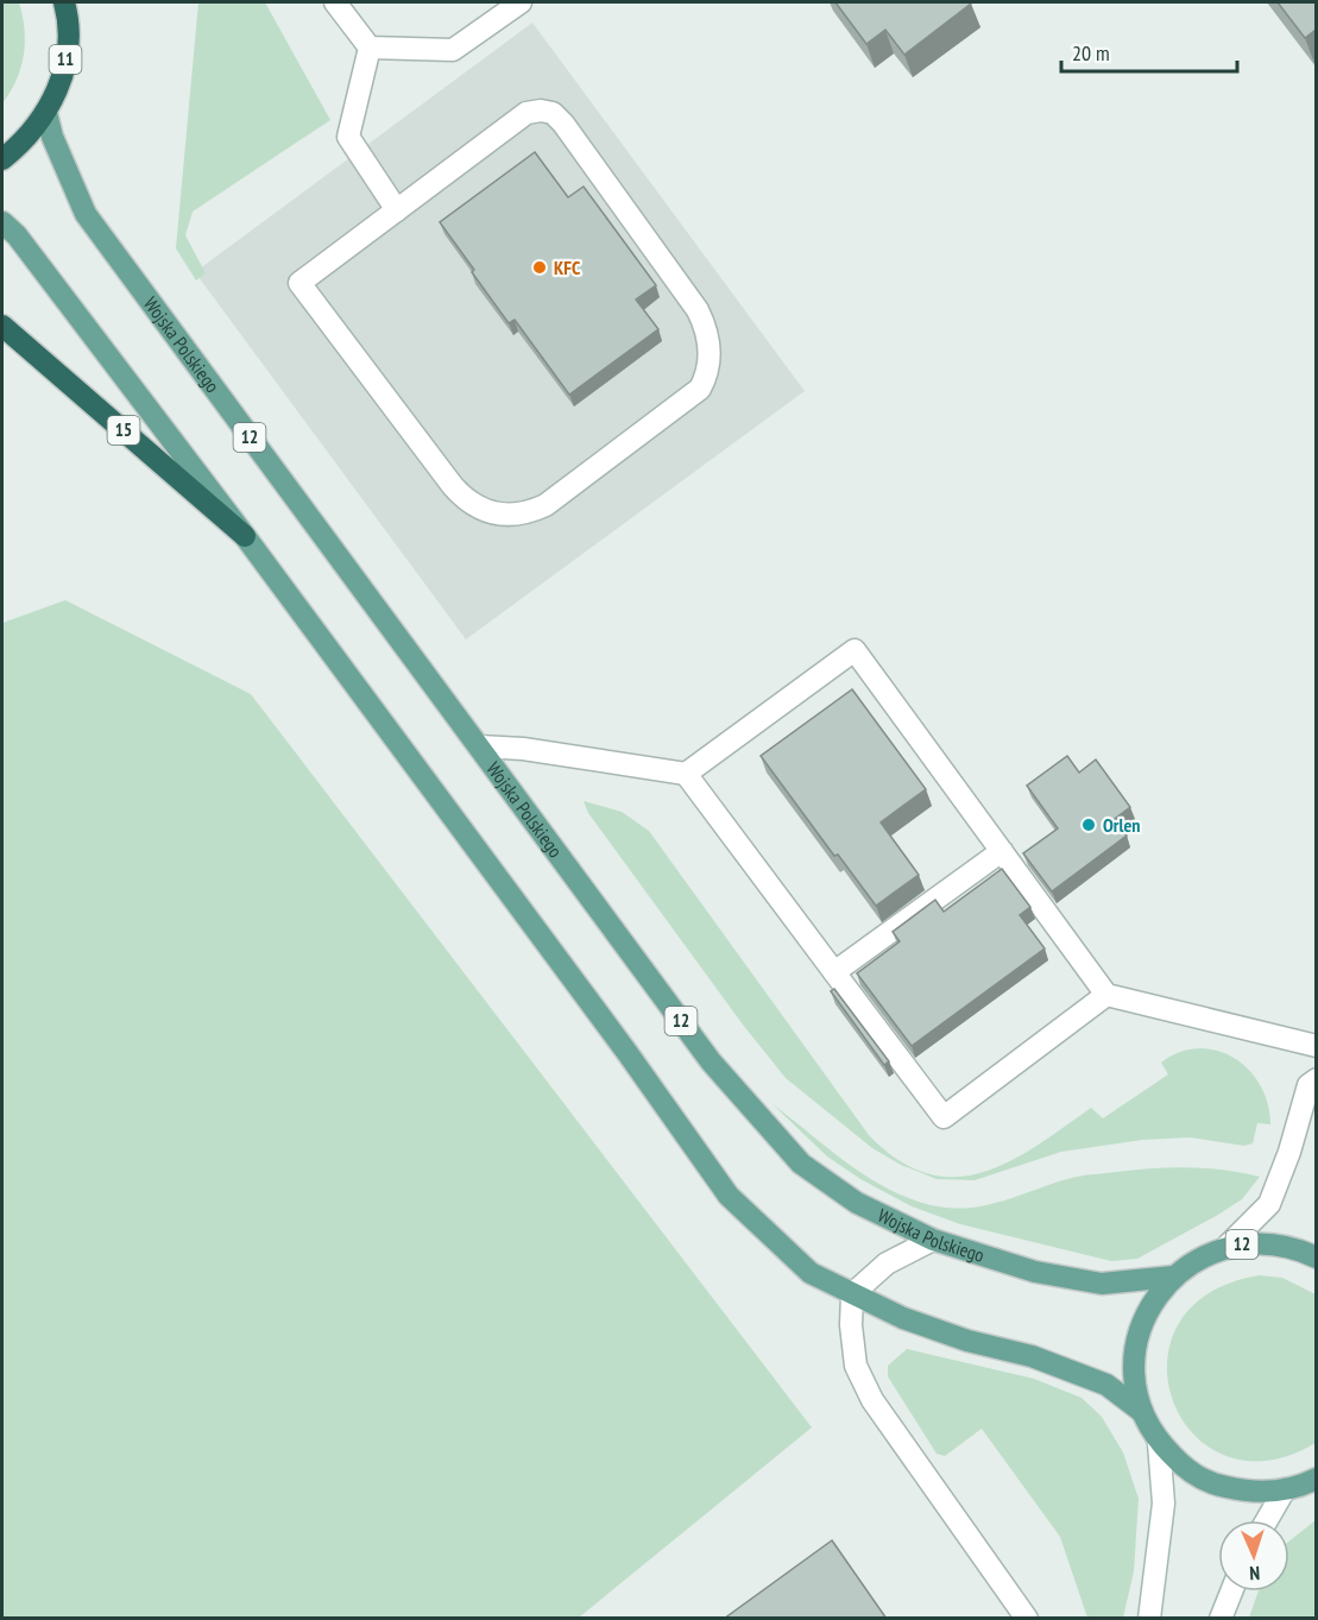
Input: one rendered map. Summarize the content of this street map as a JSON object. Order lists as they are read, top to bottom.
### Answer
{
  "streets": {
    "highway": ["11", "15"],
    "main road": ["Wojska Polskiego", "12"]
  },
  "crossings": [
    ["11", "Wojska Polskiego"],
    ["Wojska Polskiego", "12"],
    ["15", "12"]
  ],
  "places": ["KFC", "Orlen"],
  "scale_bar": "20 m",
  "north": "bottom"
}
